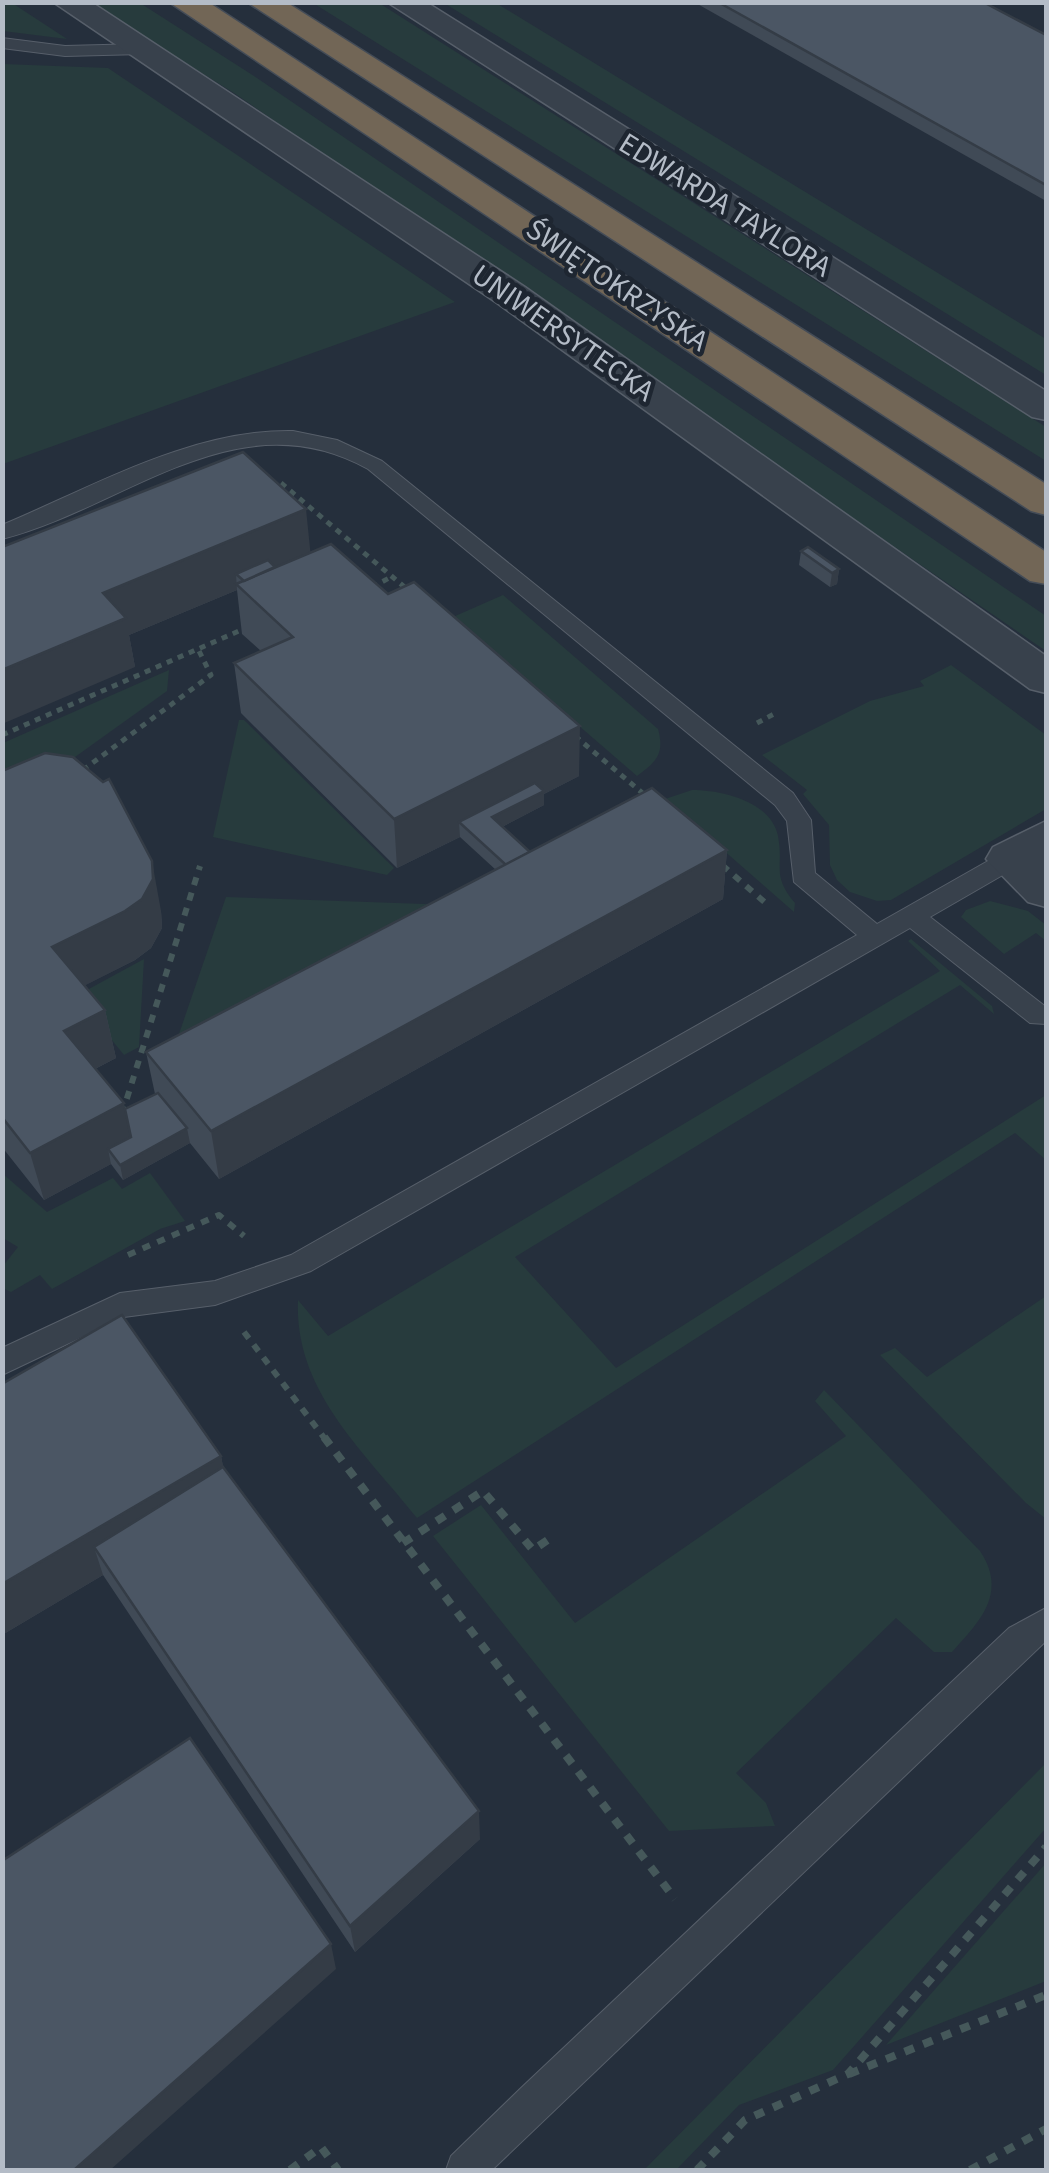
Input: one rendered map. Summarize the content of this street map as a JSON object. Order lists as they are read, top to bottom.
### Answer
{
  "streets": {
    "highway": ["ŚWIĘTOKRZYSKA"],
    "street": ["EDWARDA TAYLORA", "UNIWERSYTECKA"]
  }
}
